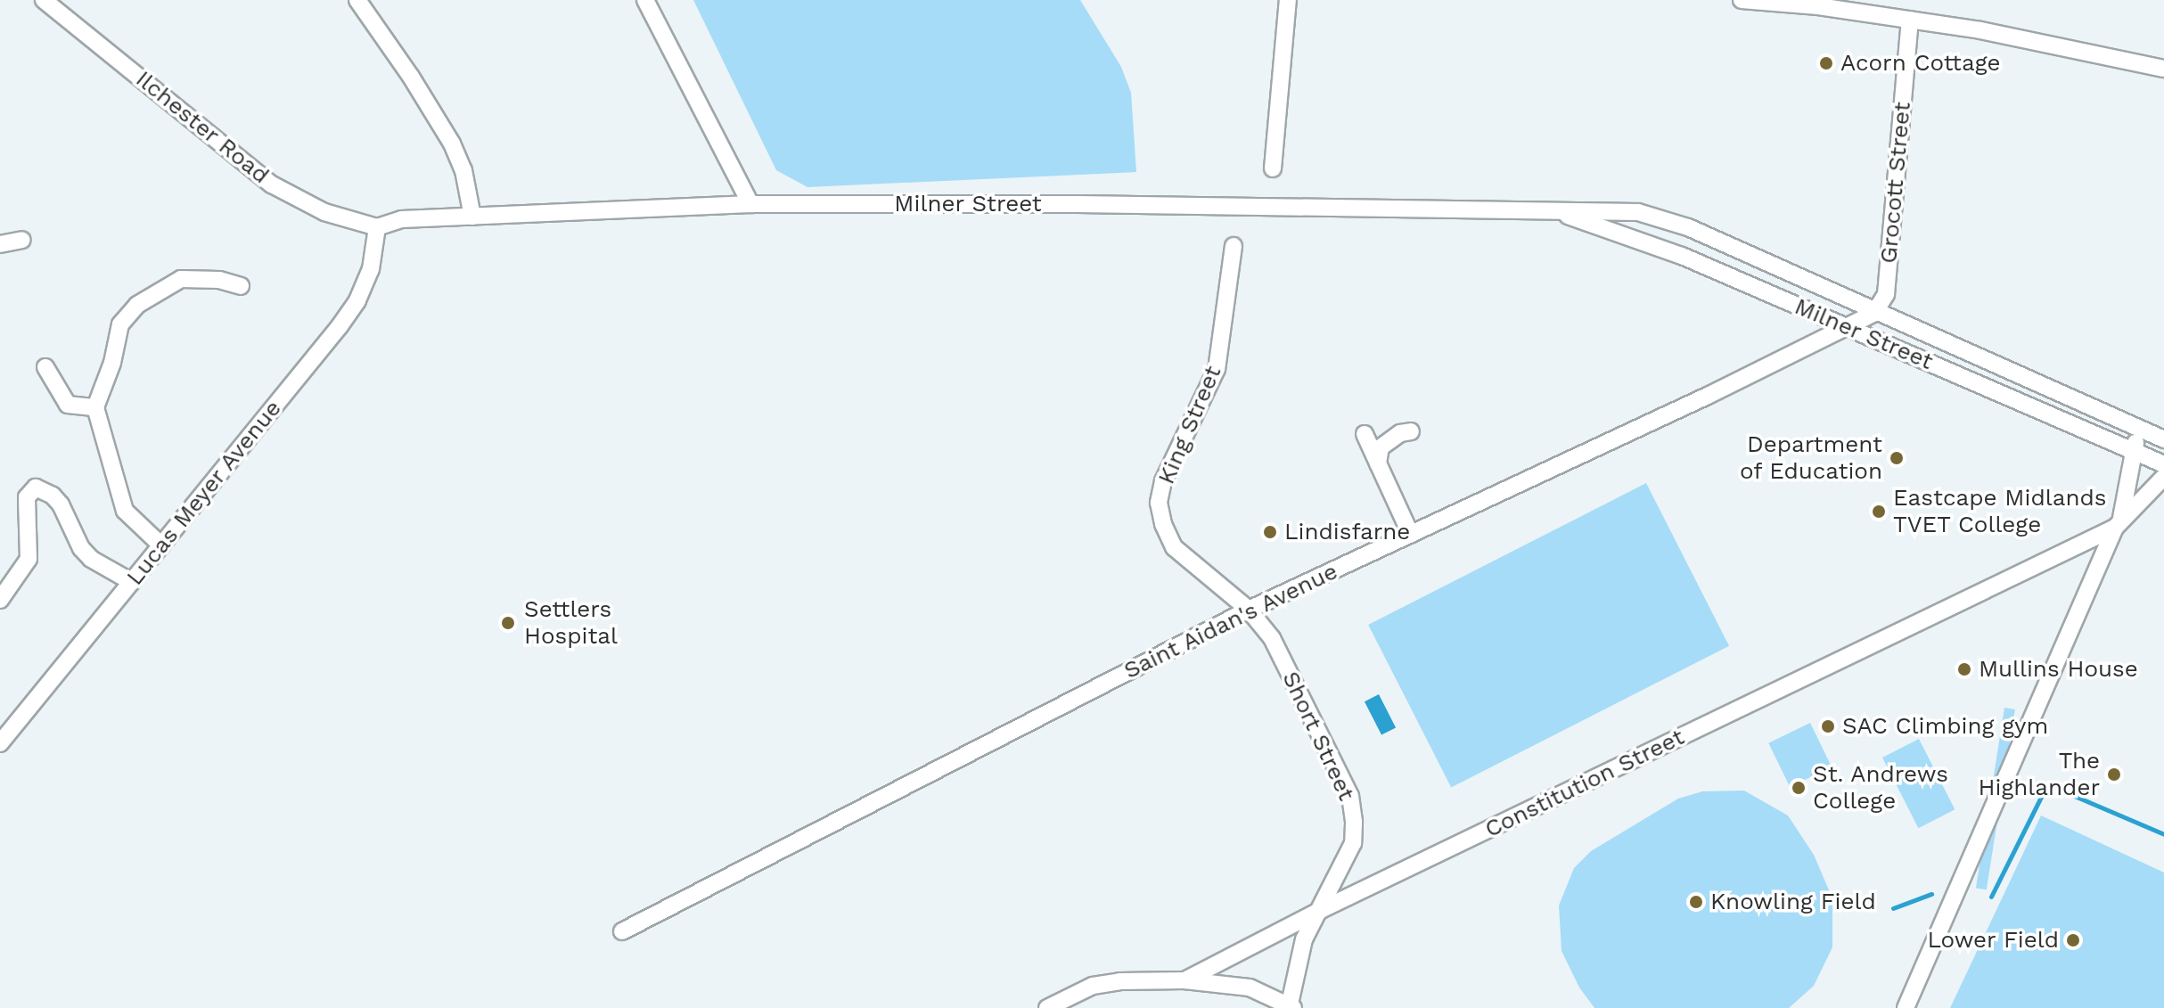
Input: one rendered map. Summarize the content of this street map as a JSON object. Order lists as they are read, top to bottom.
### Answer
{
  "streets": {
    "street": [
      "Ilchester Road",
      "Grocott Street",
      "Milner Street",
      "King Street",
      "Lucas Meyer Avenue",
      "Saint Aidan's Avenue",
      "Short Street",
      "Constitution Street"
    ]
  },
  "crossings": [
    ["Ilchester Road", "Milner Street"],
    ["Ilchester Road", "Lucas Meyer Avenue"],
    ["Grocott Street", "Milner Street"],
    ["Milner Street", "Lucas Meyer Avenue"],
    ["Milner Street", "Saint Aidan's Avenue"],
    ["King Street", "Saint Aidan's Avenue"],
    ["King Street", "Short Street"],
    ["Saint Aidan's Avenue", "Short Street"],
    ["Short Street", "Constitution Street"]
  ],
  "places": [
    "Acorn Cottage",
    "Department of Education",
    "Eastcape Midlands TVET College",
    "Lindisfarne",
    "Settlers Hospital",
    "Mullins House",
    "SAC Climbing gym",
    "The Highlander",
    "St. Andrews College",
    "Knowling Field",
    "Lower Field"
  ]
}
